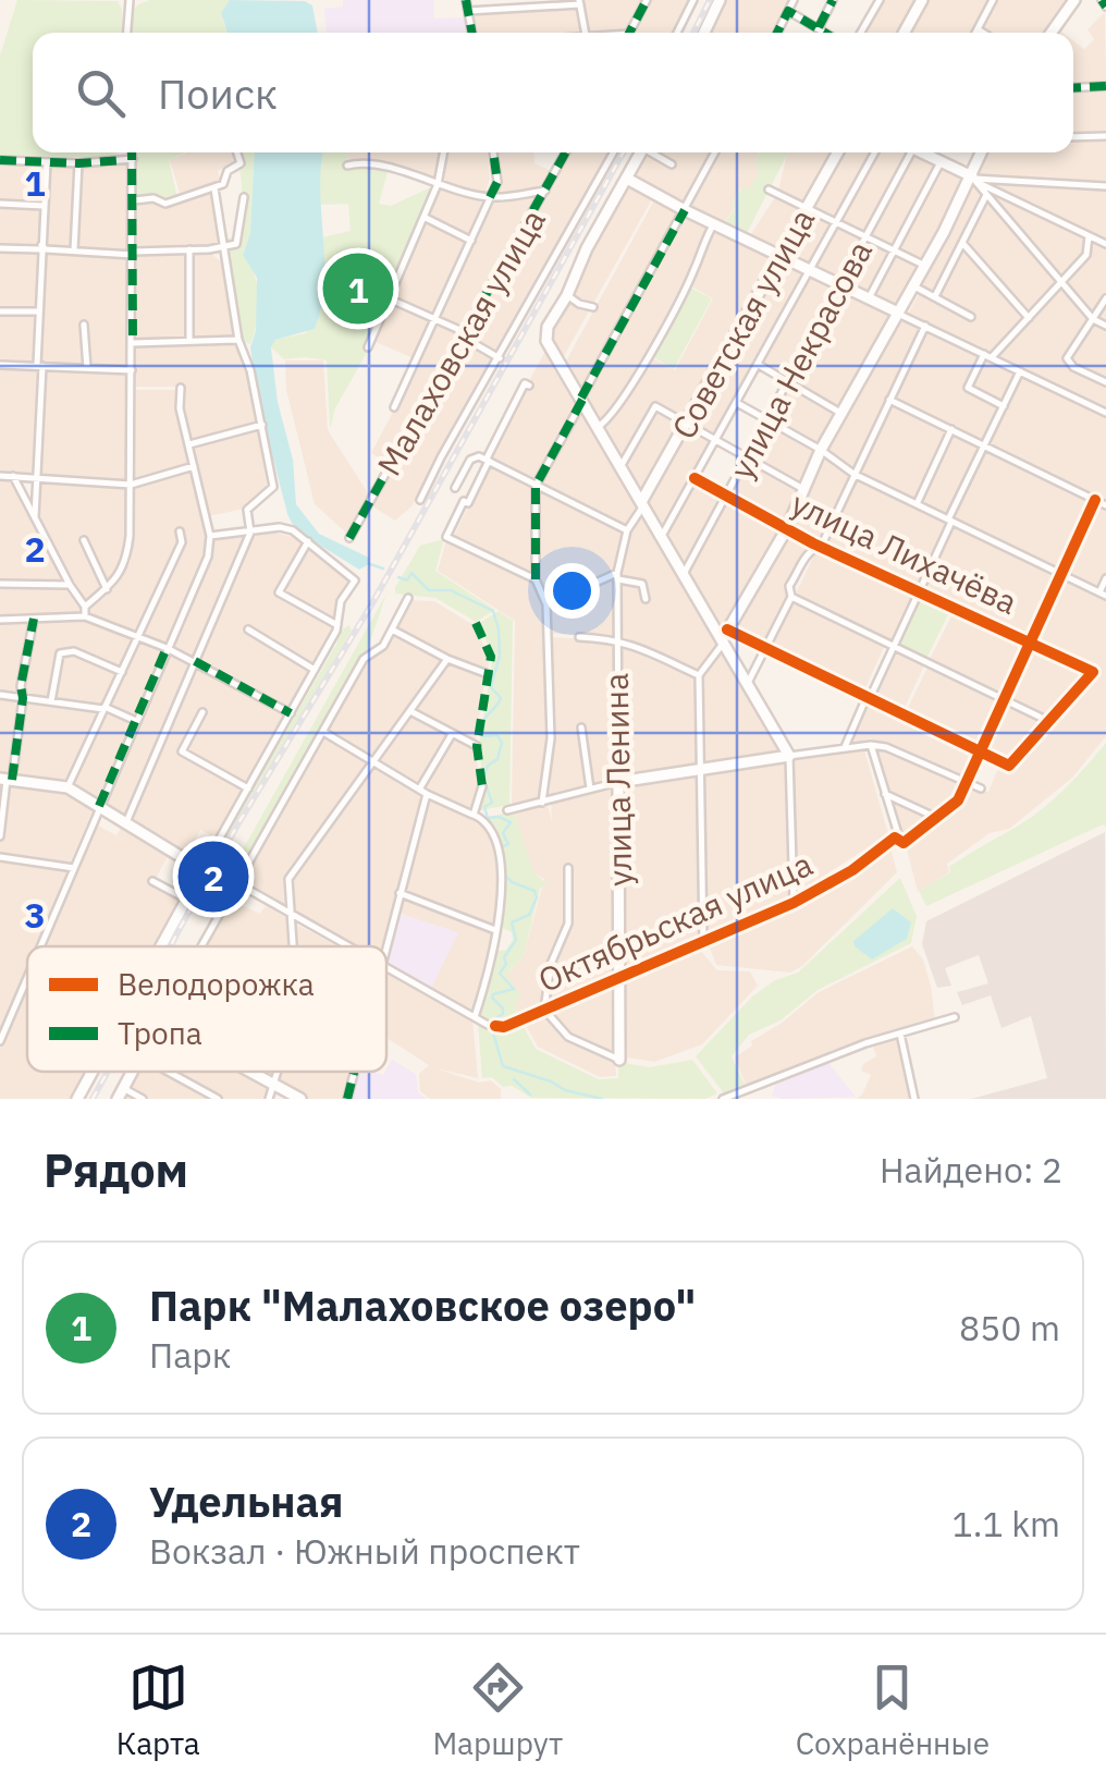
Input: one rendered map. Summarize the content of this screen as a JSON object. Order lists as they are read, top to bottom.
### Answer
{
  "streets": {
    "street": [
      "Советская улица",
      "Малаховская улица",
      "улица Некрасова",
      "улица Лихачёва",
      "улица Ленина",
      "Октябрьская улица"
    ]
  },
  "crossings": [
    ["Советская улица", "улица Ленина"],
    ["улица Некрасова", "улица Лихачёва"],
    ["улица Лихачёва", "Октябрьская улица"],
    ["улица Ленина", "Октябрьская улица"]
  ],
  "legend": ["Велодорожка", "Тропа"],
  "page": {
    "search": "Поиск",
    "pins": ["1", "2"],
    "heading": ["Рядом", "Найдено: 2"],
    "list": [
      {
        "mark": "1",
        "name": "Парк \"Малаховское озеро\"",
        "note": "Парк",
        "value": "850 m"
      },
      {
        "mark": "2",
        "name": "Удельная",
        "note": "Вокзал · Южный проспект",
        "value": "1.1 km"
      }
    ],
    "nav": ["Карта", "Маршрут", "Сохранённые"]
  },
  "grid": {
    "rows": ["1", "2", "3"]
  }
}
